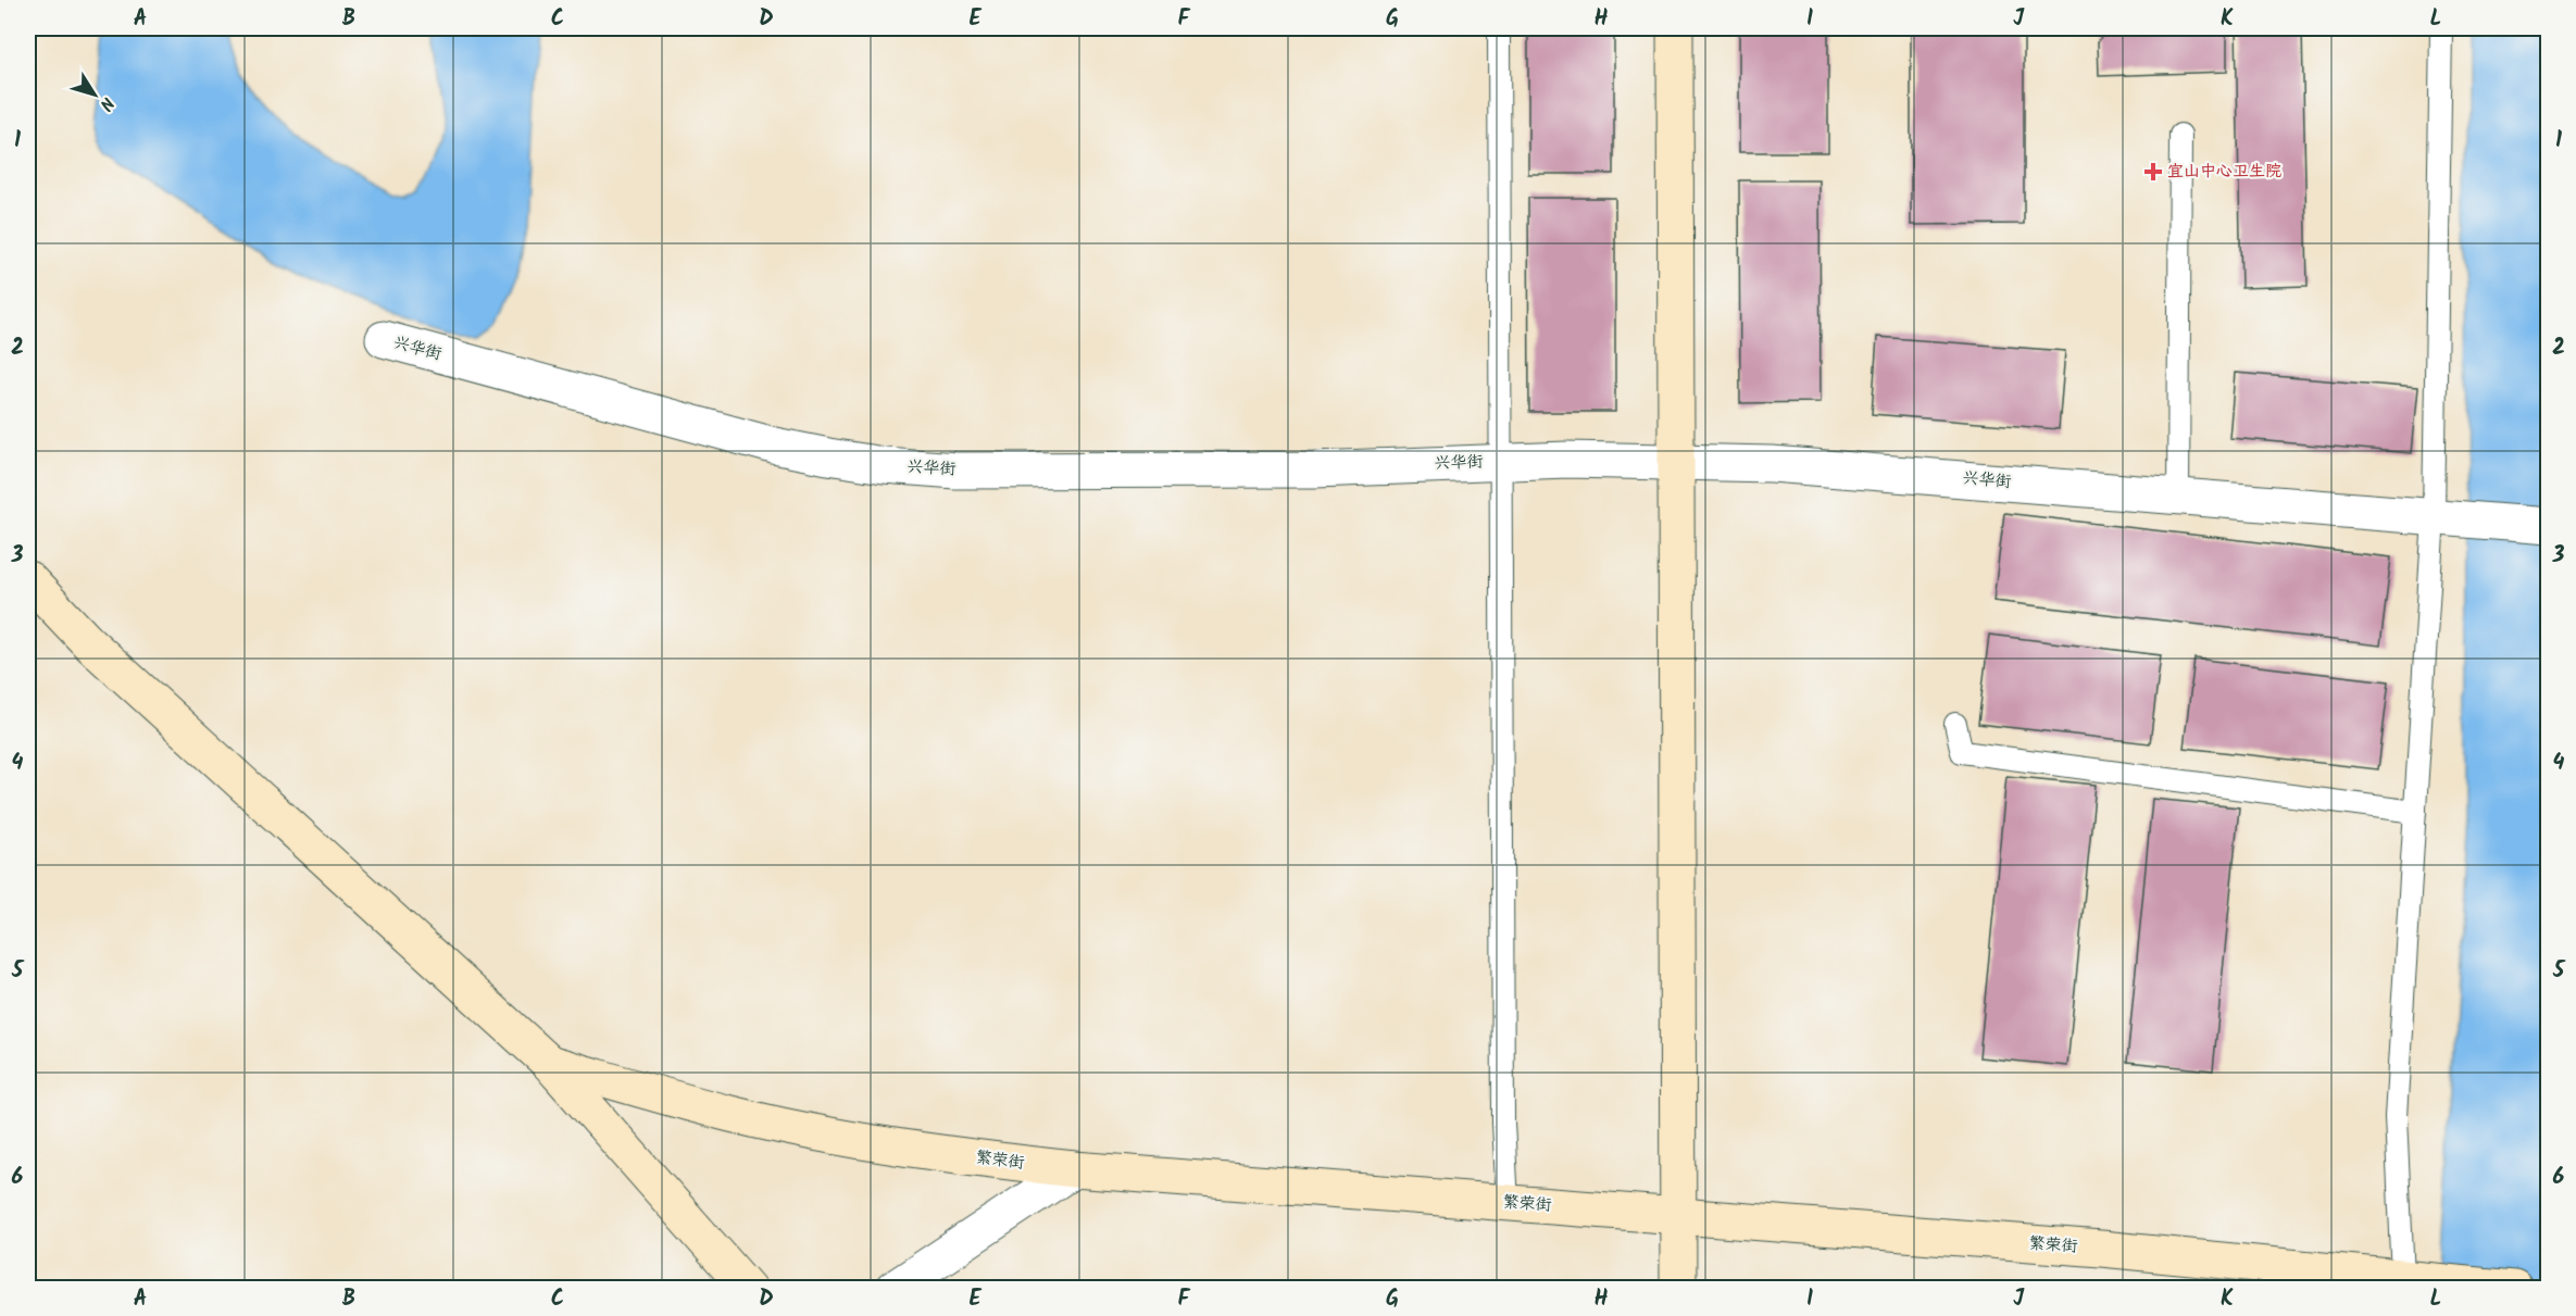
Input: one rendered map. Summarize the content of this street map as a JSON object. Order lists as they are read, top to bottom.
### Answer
{
  "streets": {
    "street": ["兴华街", "繁荣街"]
  },
  "places": {
    "health": ["宜山中心卫生院"]
  },
  "north": "bottom right",
  "grid": {
    "columns": [
      "A",
      "B",
      "C",
      "D",
      "E",
      "F",
      "G",
      "H",
      "I",
      "J",
      "K",
      "L"
    ],
    "rows": [
      "1",
      "2",
      "3",
      "4",
      "5",
      "6"
    ]
  }
}
